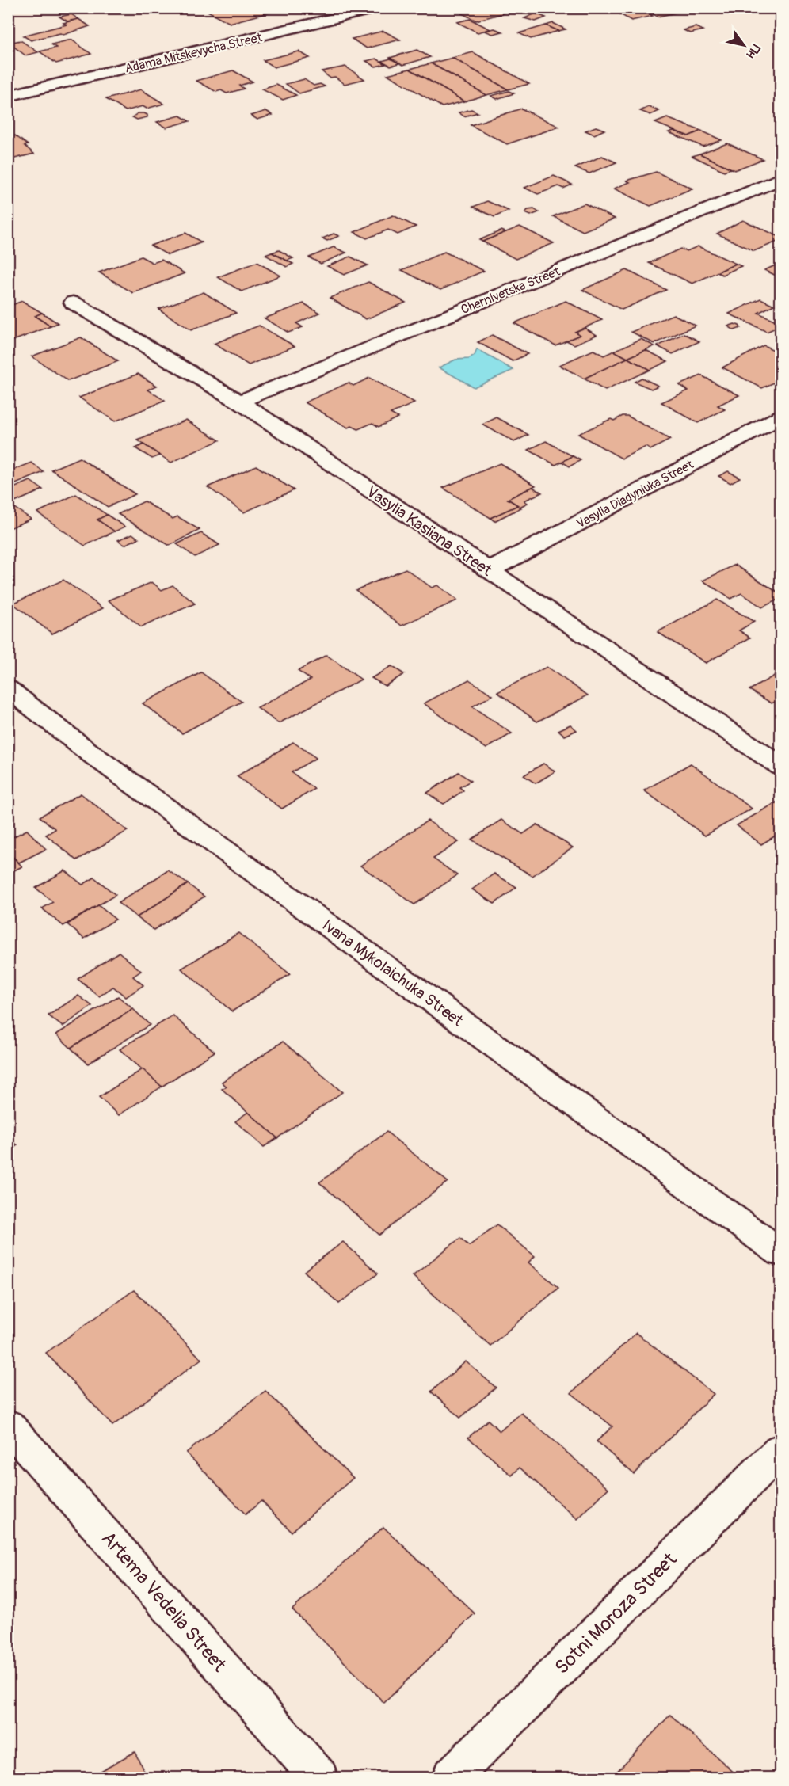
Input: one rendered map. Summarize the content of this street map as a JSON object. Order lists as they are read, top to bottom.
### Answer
{
  "streets": {
    "street": [
      "Adama Mitskevycha Street",
      "Chernivetska Street",
      "Vasylia Diadyniuka Street",
      "Vasylia Kasiiana Street",
      "Ivana Mykolaichuka Street",
      "Artema Vedelia Street",
      "Sotni Moroza Street"
    ]
  },
  "crossings": [
    ["Chernivetska Street", "Vasylia Kasiiana Street"],
    ["Vasylia Diadyniuka Street", "Vasylia Kasiiana Street"]
  ],
  "north": "bottom right"
}
